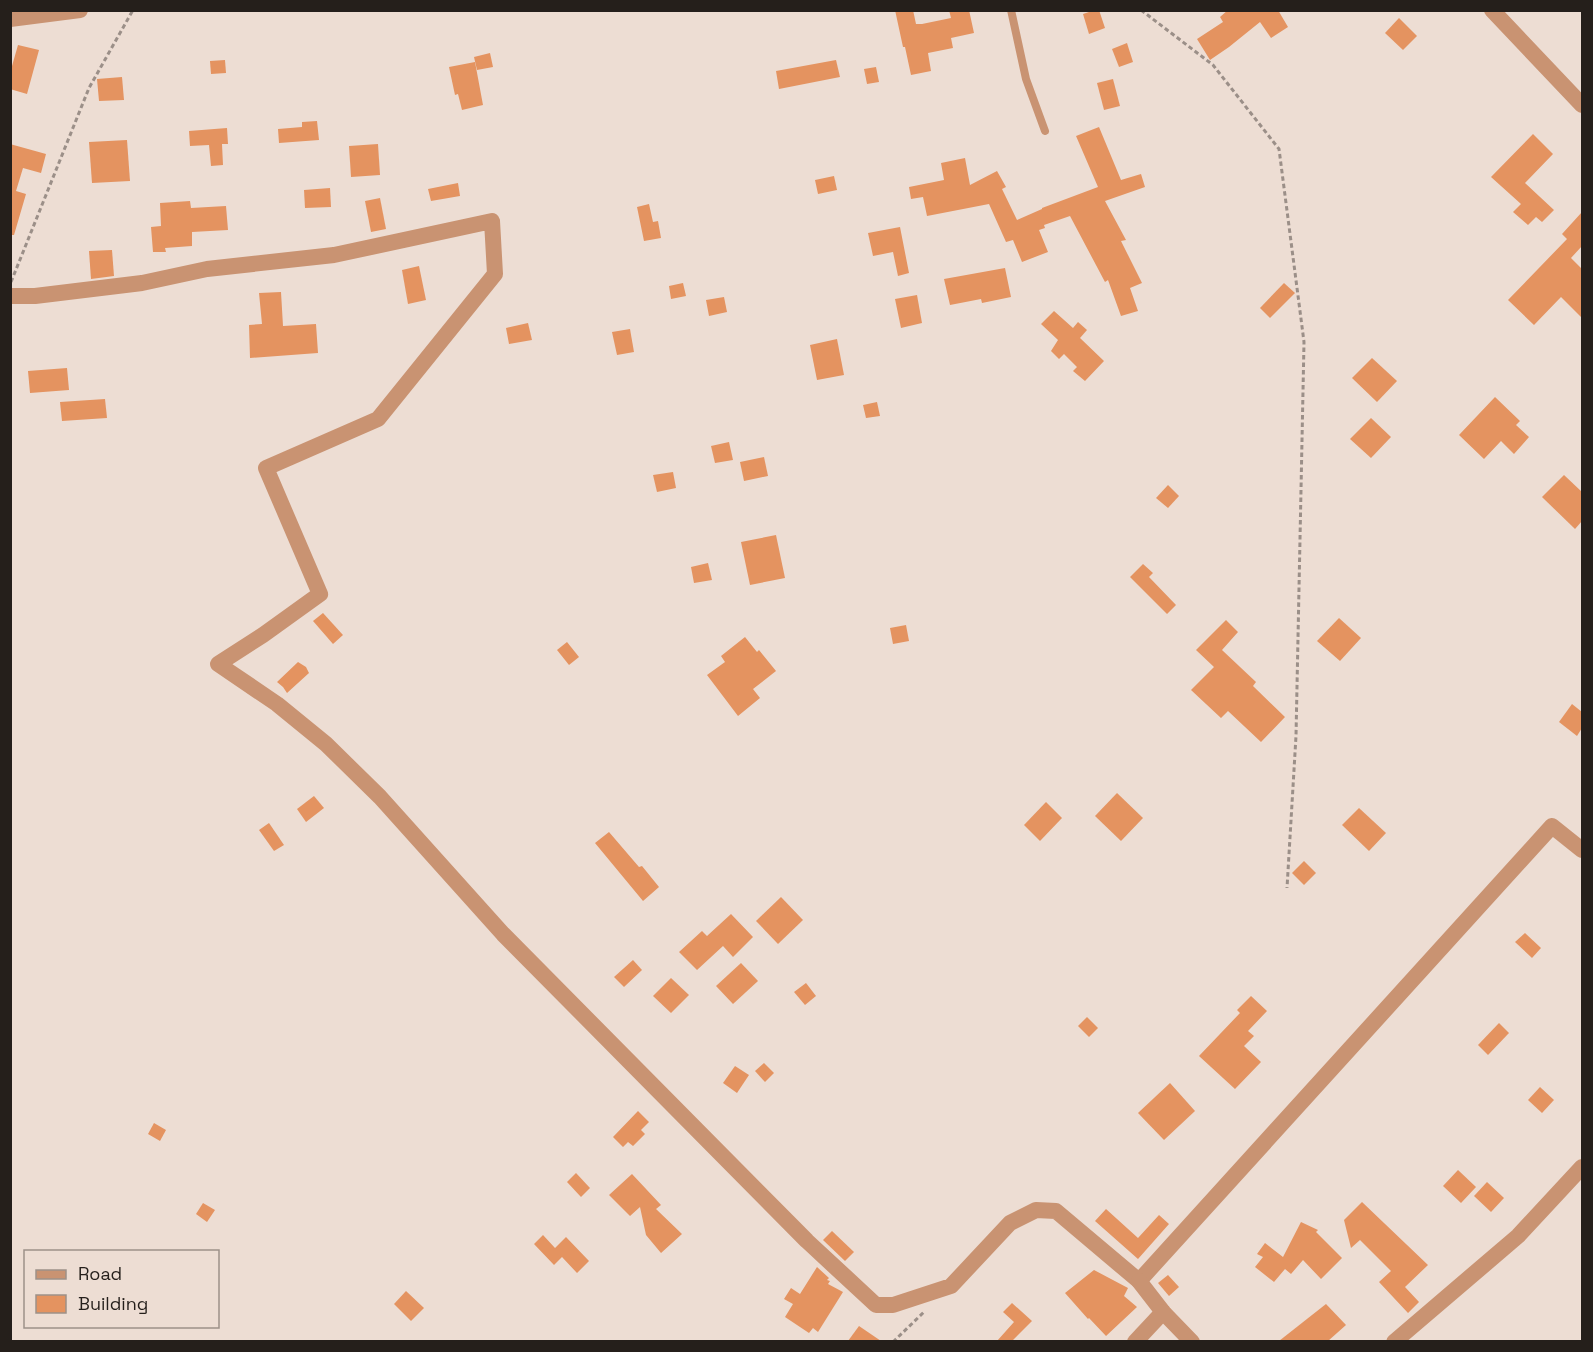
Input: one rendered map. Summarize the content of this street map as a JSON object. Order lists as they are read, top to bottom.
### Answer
{
  "legend": ["Road", "Building"]
}
